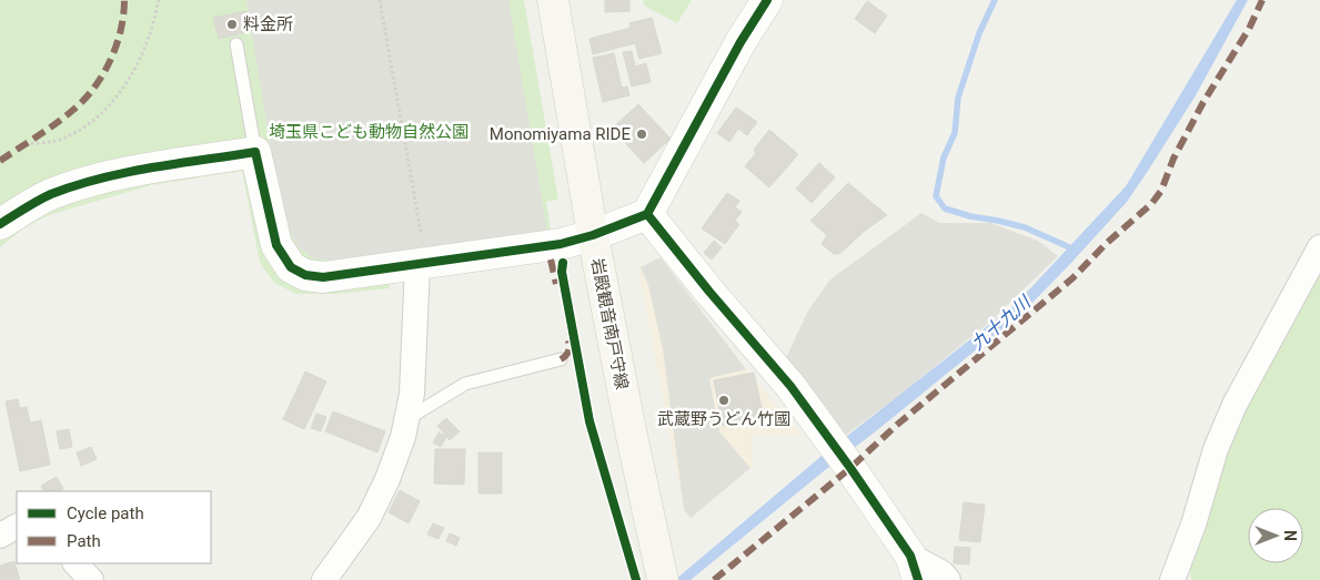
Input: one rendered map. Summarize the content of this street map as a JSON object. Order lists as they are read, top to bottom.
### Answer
{
  "streets": {
    "main road": ["岩殿観音南戸守線"]
  },
  "water": ["九十九川"],
  "parks": ["埼玉県こども動物自然公園"],
  "places": ["料金所", "Monomiyama RIDE", "武蔵野うどん竹國"],
  "legend": ["Cycle path", "Path"],
  "north": "right"
}
